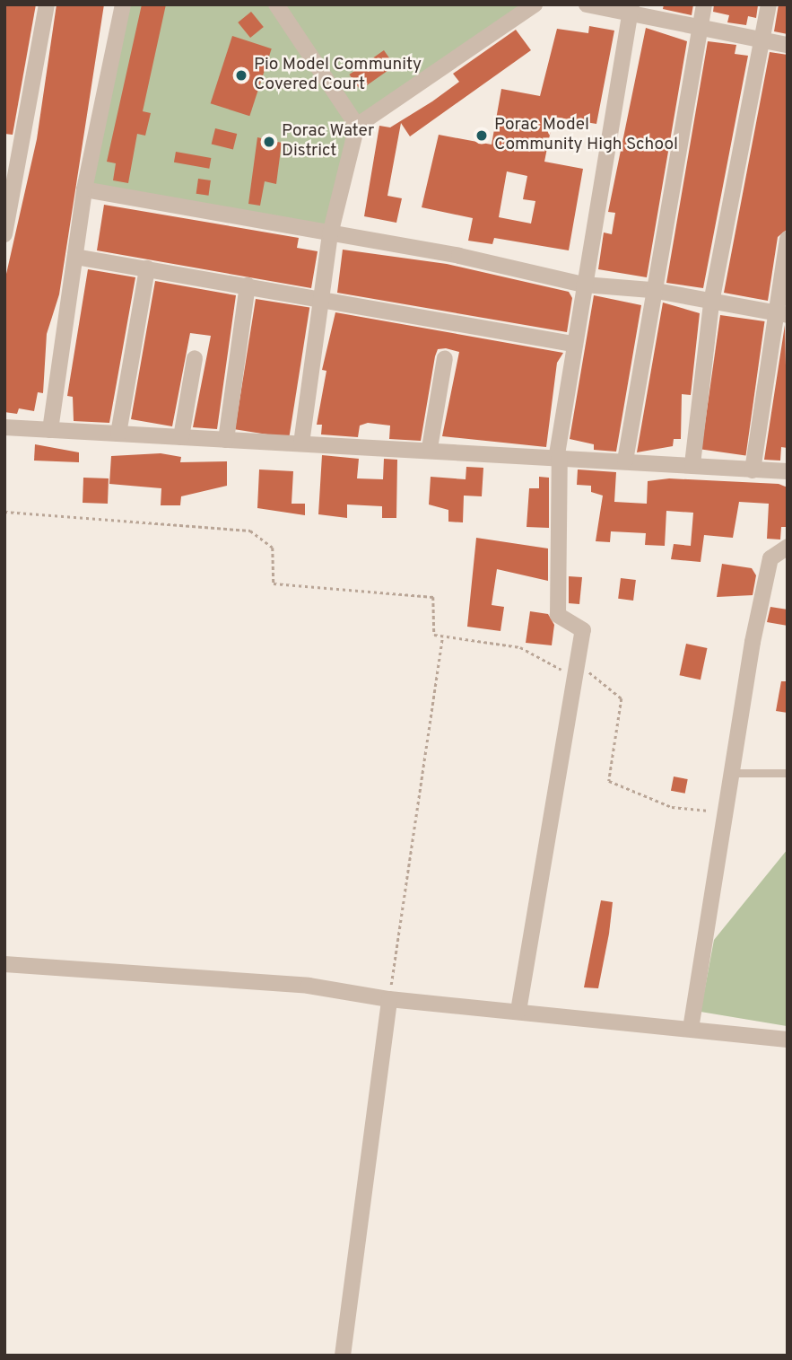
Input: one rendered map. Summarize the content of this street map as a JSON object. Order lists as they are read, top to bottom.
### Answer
{
  "places": ["Pio Model Community Covered Court", "Porac Model Community High School", "Porac Water District"]
}
